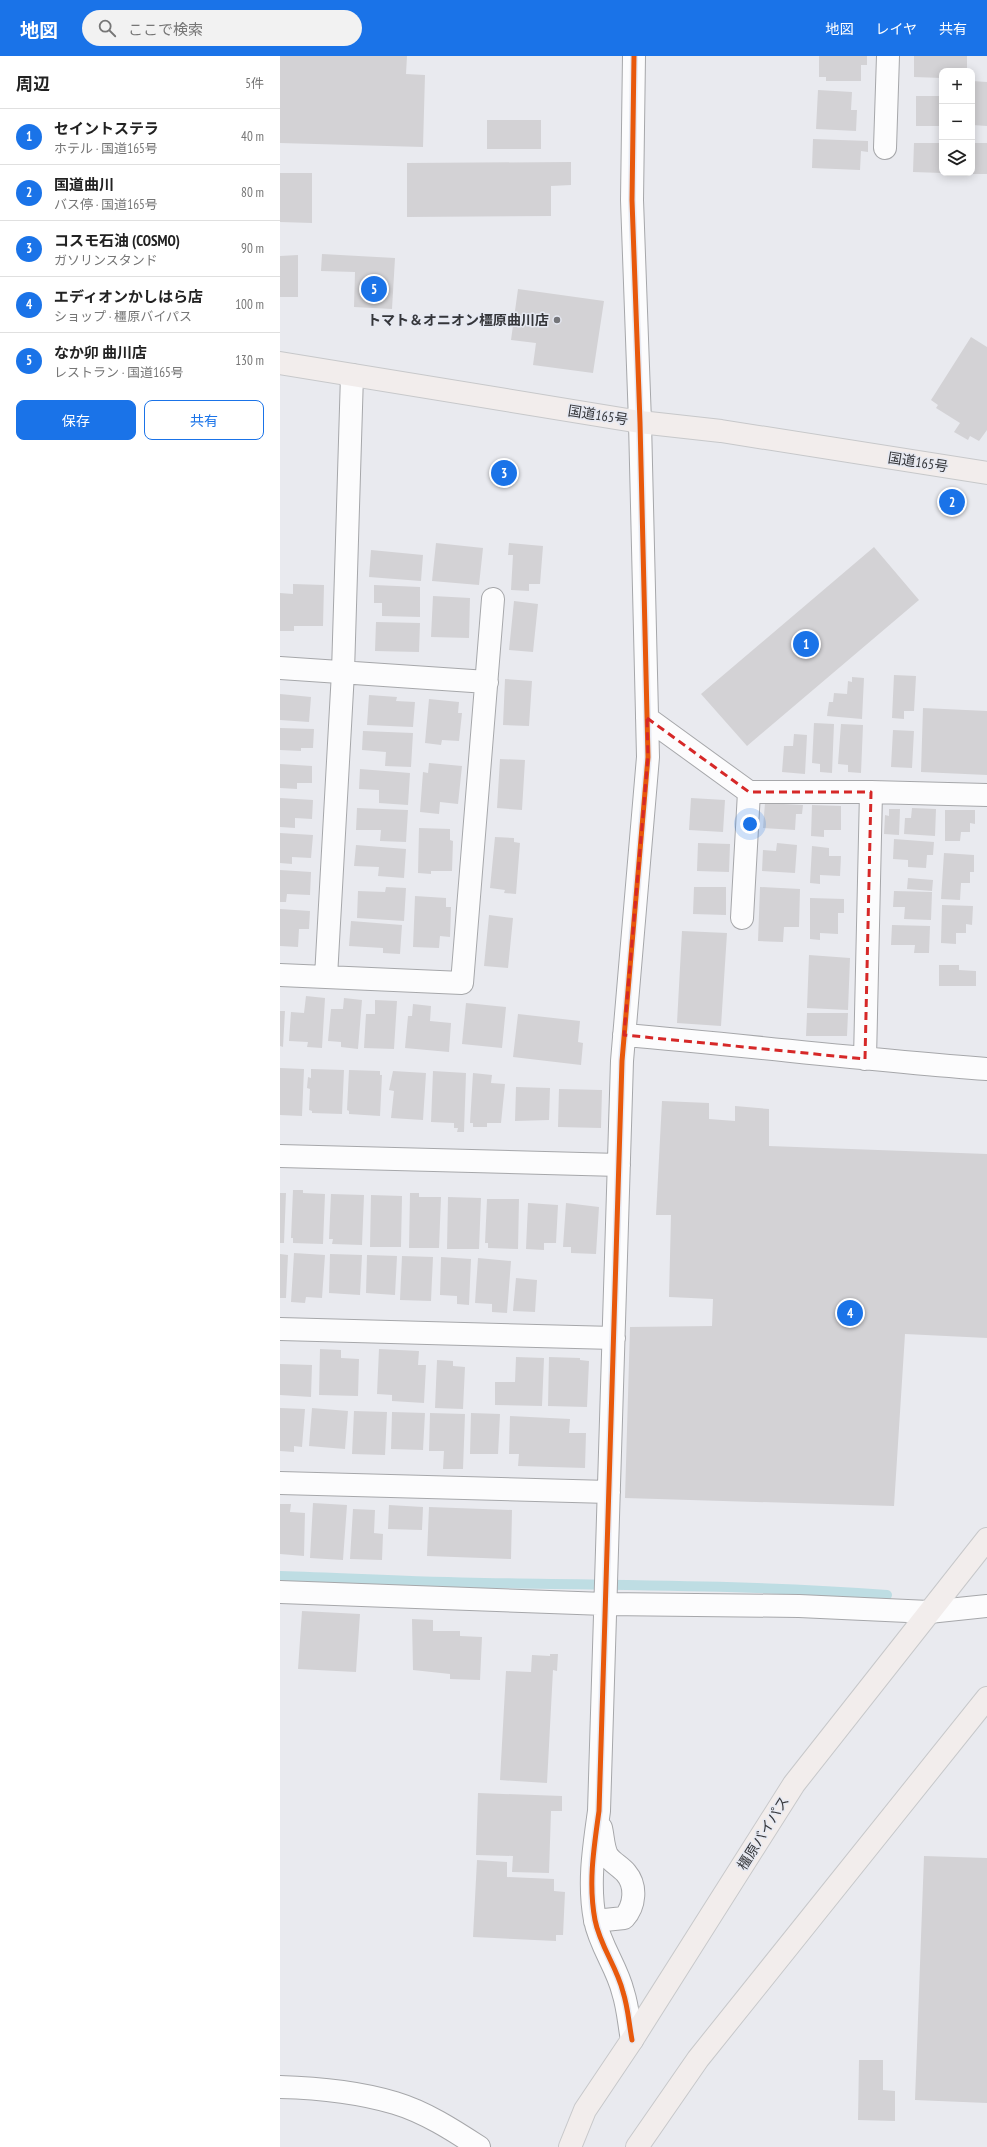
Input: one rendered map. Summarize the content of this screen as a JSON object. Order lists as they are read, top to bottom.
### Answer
{
  "streets": {
    "highway": ["国道165号", "橿原バイパス"]
  },
  "places": ["トマト＆オニオン橿原曲川店"],
  "page": {
    "header": "地図",
    "search": "ここで検索",
    "nav": ["地図", "レイヤ", "共有"],
    "heading": ["周辺", "5件"],
    "map_buttons": ["+", "−"],
    "list": [
      {
        "mark": "1",
        "name": "セイントステラ",
        "note": "ホテル · 国道165号",
        "value": "40 m"
      },
      {
        "mark": "2",
        "name": "国道曲川",
        "note": "バス停 · 国道165号",
        "value": "80 m"
      },
      {
        "mark": "3",
        "name": "コスモ石油 (COSMO)",
        "note": "ガソリンスタンド",
        "value": "90 m"
      },
      {
        "mark": "4",
        "name": "エディオンかしはら店",
        "note": "ショップ · 橿原バイパス",
        "value": "100 m"
      },
      {
        "mark": "5",
        "name": "なか卯 曲川店",
        "note": "レストラン · 国道165号",
        "value": "130 m"
      }
    ],
    "pins": [
      "5",
      "3",
      "2",
      "1",
      "4"
    ],
    "buttons": ["保存", "共有"]
  }
}
